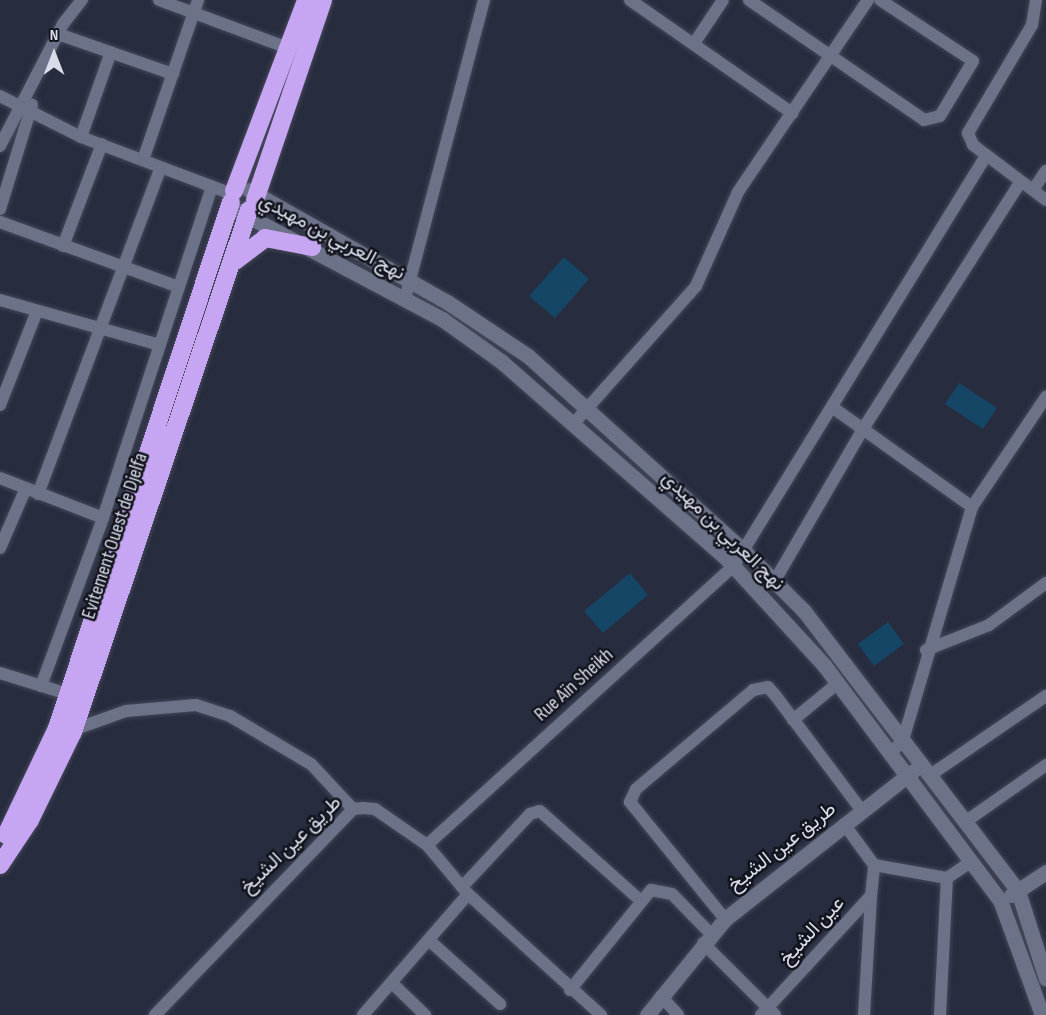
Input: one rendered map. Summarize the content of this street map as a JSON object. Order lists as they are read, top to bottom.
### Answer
{
  "streets": {
    "highway": ["Evitement Ouest de Djelfa"],
    "main road": ["نهج العربي بن مهيدي", "طريق عين الشيخ"],
    "street": ["Rue Aïn Sheikh", "عين الشيخ"]
  },
  "crossings": [
    ["نهج العربي بن مهيدي", "Evitement Ouest de Djelfa"],
    ["نهج العربي بن مهيدي", "Rue Aïn Sheikh"],
    ["نهج العربي بن مهيدي", "طريق عين الشيخ"],
    ["Rue Aïn Sheikh", "طريق عين الشيخ"]
  ],
  "north": "top"
}
